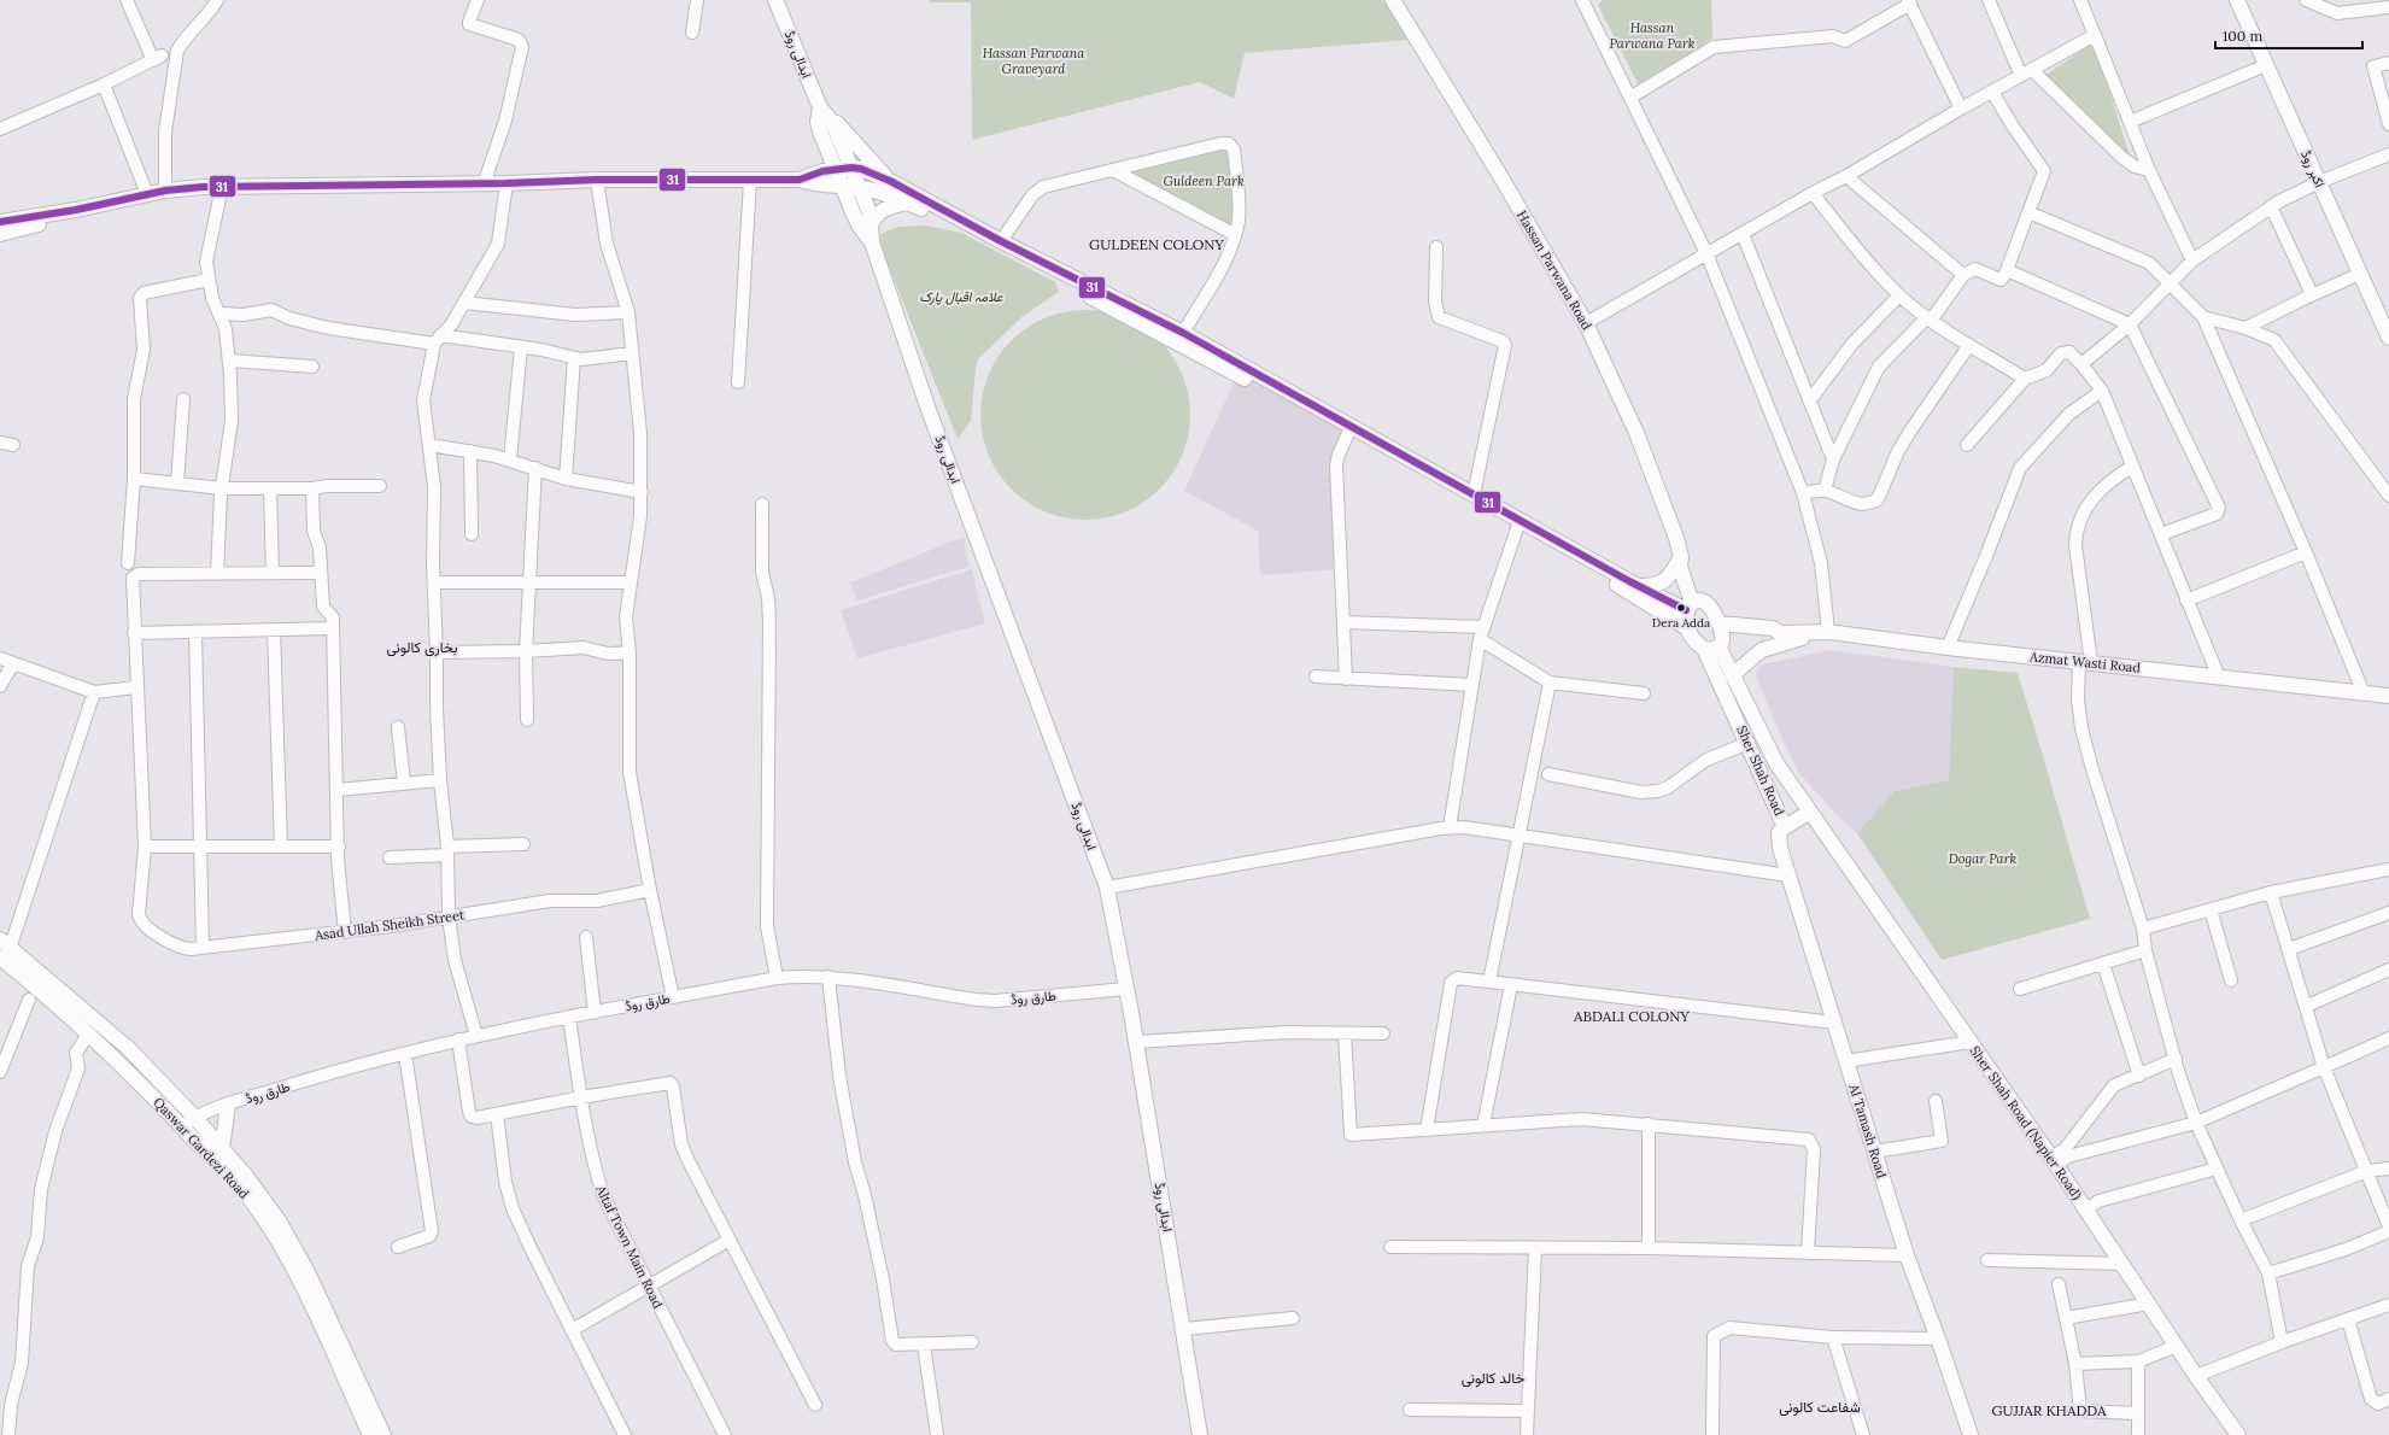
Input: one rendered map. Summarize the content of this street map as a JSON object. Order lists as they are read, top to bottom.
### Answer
{
  "streets": {
    "main road": [
      "ابدالی روڈ",
      "اکبر روڈ",
      "Hassan Parwana Road",
      "Azmat Wasti Road",
      "Sher Shah Road",
      "Sher Shah Road (Napier Road)",
      "Al Tamash Road",
      "Qaswar Gardezi Road"
    ],
    "street": ["Asad Ullah Sheikh Street", "طارق روڈ", "Altaf Town Main Road"]
  },
  "crossings": [
    ["ابدالی روڈ", "طارق روڈ"],
    ["Azmat Wasti Road", "Sher Shah Road"],
    ["Sher Shah Road", "Sher Shah Road (Napier Road)"],
    ["Sher Shah Road", "Al Tamash Road"],
    ["طارق روڈ", "Qaswar Gardezi Road"],
    ["طارق روڈ", "Altaf Town Main Road"]
  ],
  "districts": [
    "GULDEEN COLONY",
    "بخاری کالونی",
    "ABDALI COLONY",
    "خالد کالونی",
    "شفاعت کالونی",
    "GUJJAR KHADDA"
  ],
  "parks": [
    "Hassan Parwana Park",
    "Hassan Parwana Graveyard",
    "Guldeen Park",
    "علامہ اقبال پارک",
    "Dogar Park"
  ],
  "places": ["Dera Adda"],
  "lines": ["transit line 31"],
  "scale_bar": "100 m"
}
